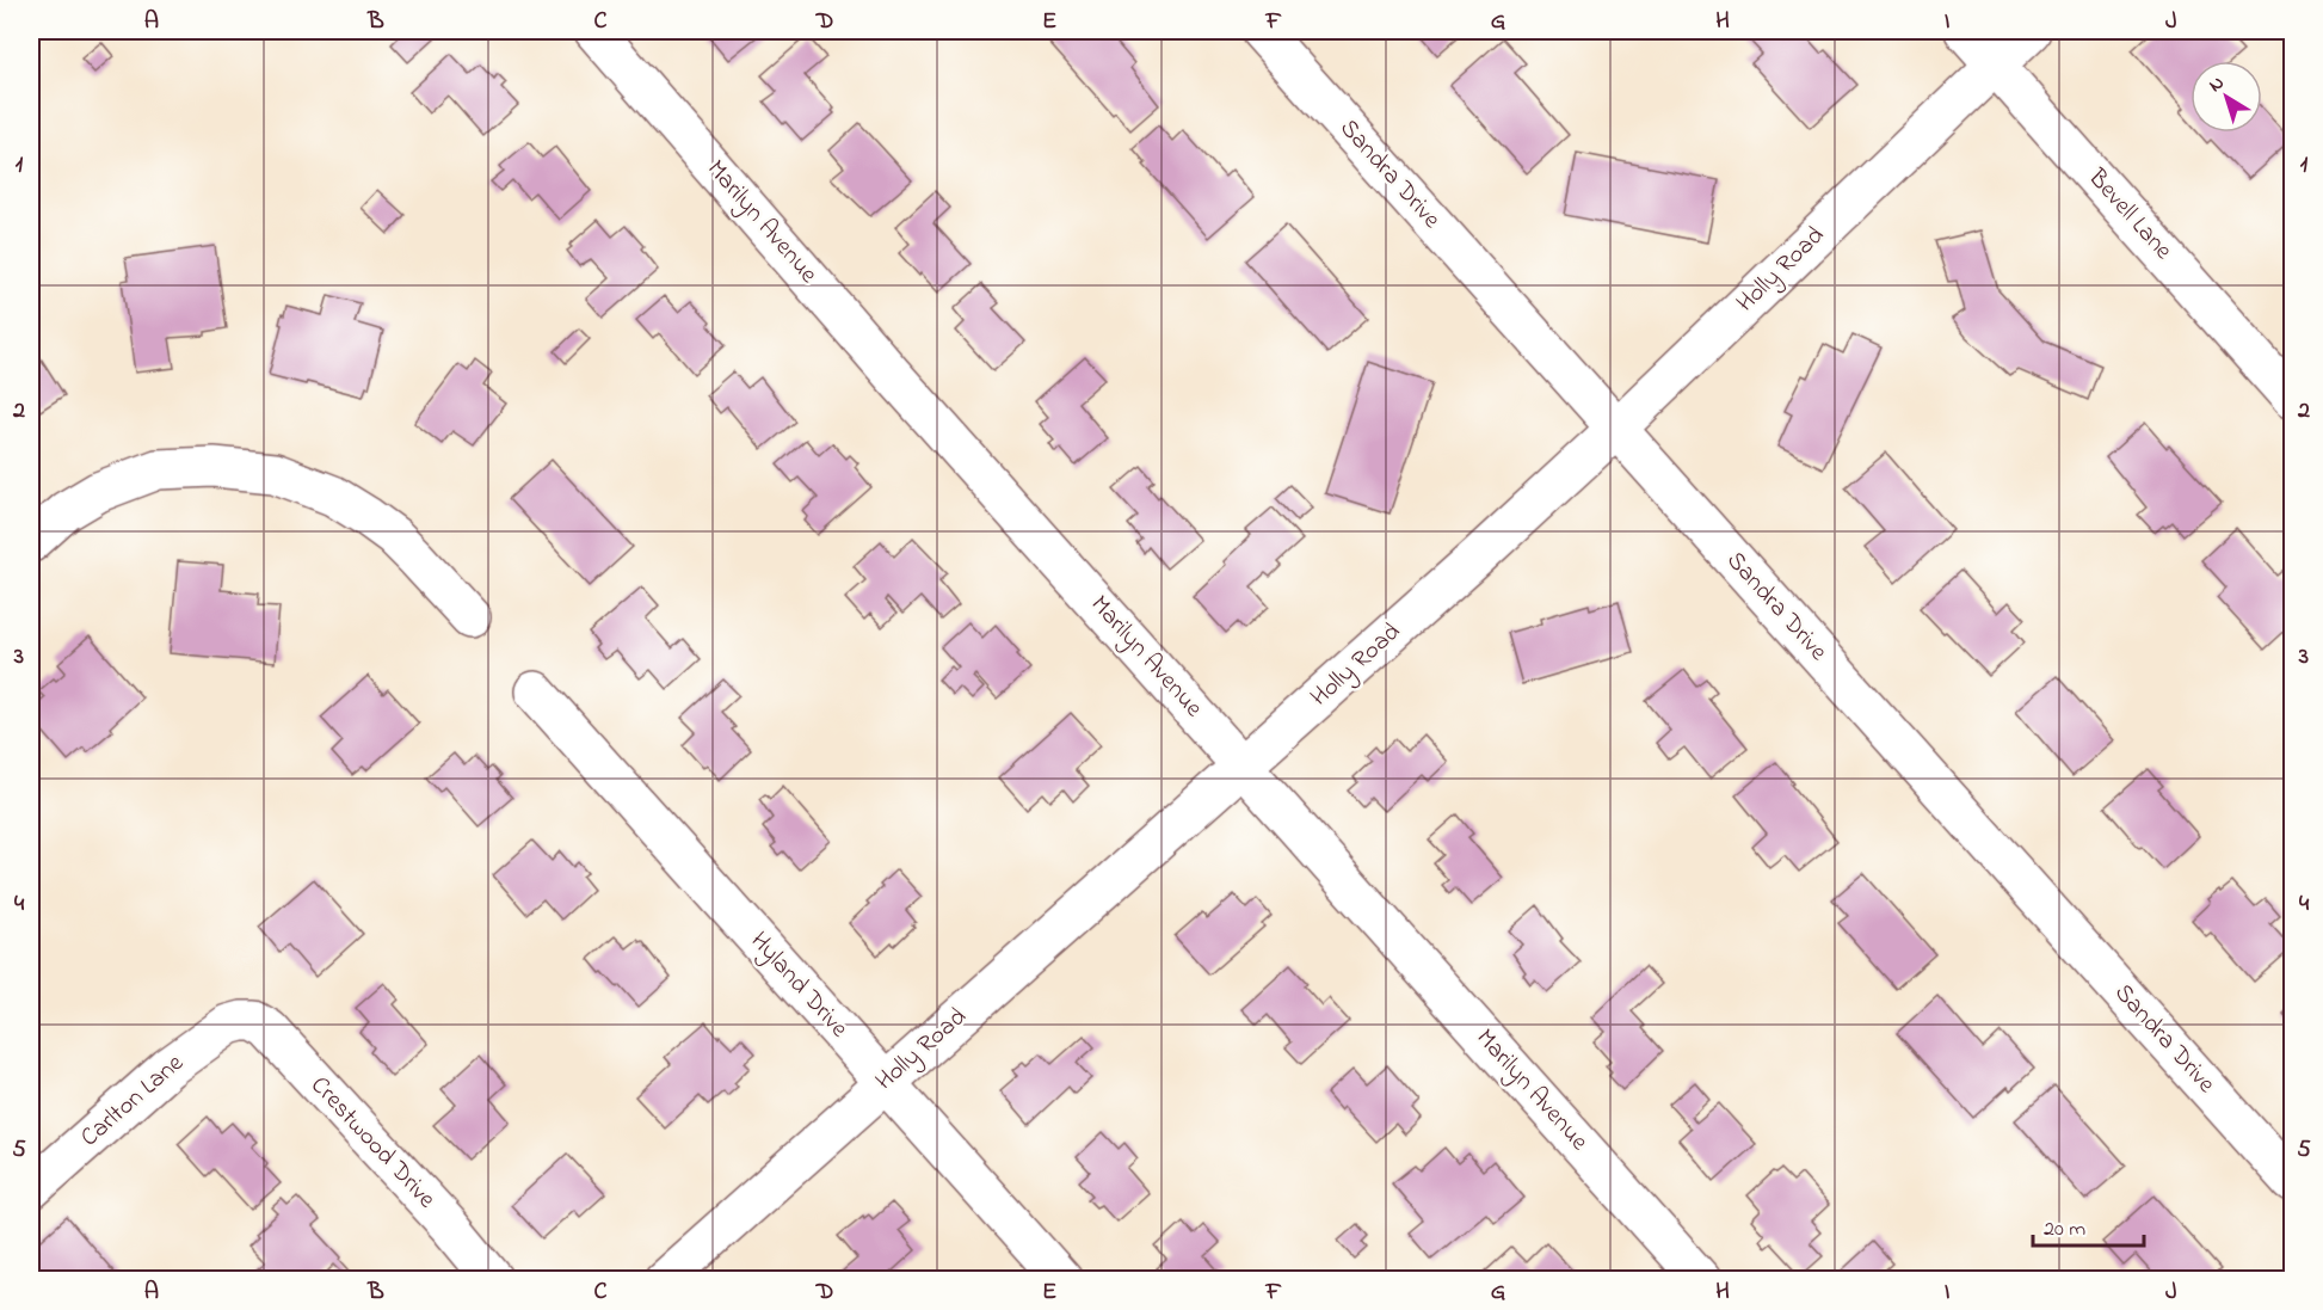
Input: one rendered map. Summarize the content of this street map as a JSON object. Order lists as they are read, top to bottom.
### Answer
{
  "streets": {
    "street": [
      "Sandra Drive",
      "Bevell Lane",
      "Marilyn Avenue",
      "Holly Road",
      "Hyland Drive",
      "Carlton Lane",
      "Crestwood Drive"
    ]
  },
  "crossings": [
    ["Sandra Drive", "Holly Road"],
    ["Bevell Lane", "Holly Road"],
    ["Marilyn Avenue", "Holly Road"],
    ["Holly Road", "Hyland Drive"],
    ["Carlton Lane", "Crestwood Drive"]
  ],
  "scale_bar": "20 m",
  "north": "top left",
  "grid": {
    "columns": [
      "A",
      "B",
      "C",
      "D",
      "E",
      "F",
      "G",
      "H",
      "I",
      "J"
    ],
    "rows": [
      "1",
      "2",
      "3",
      "4",
      "5"
    ]
  }
}
